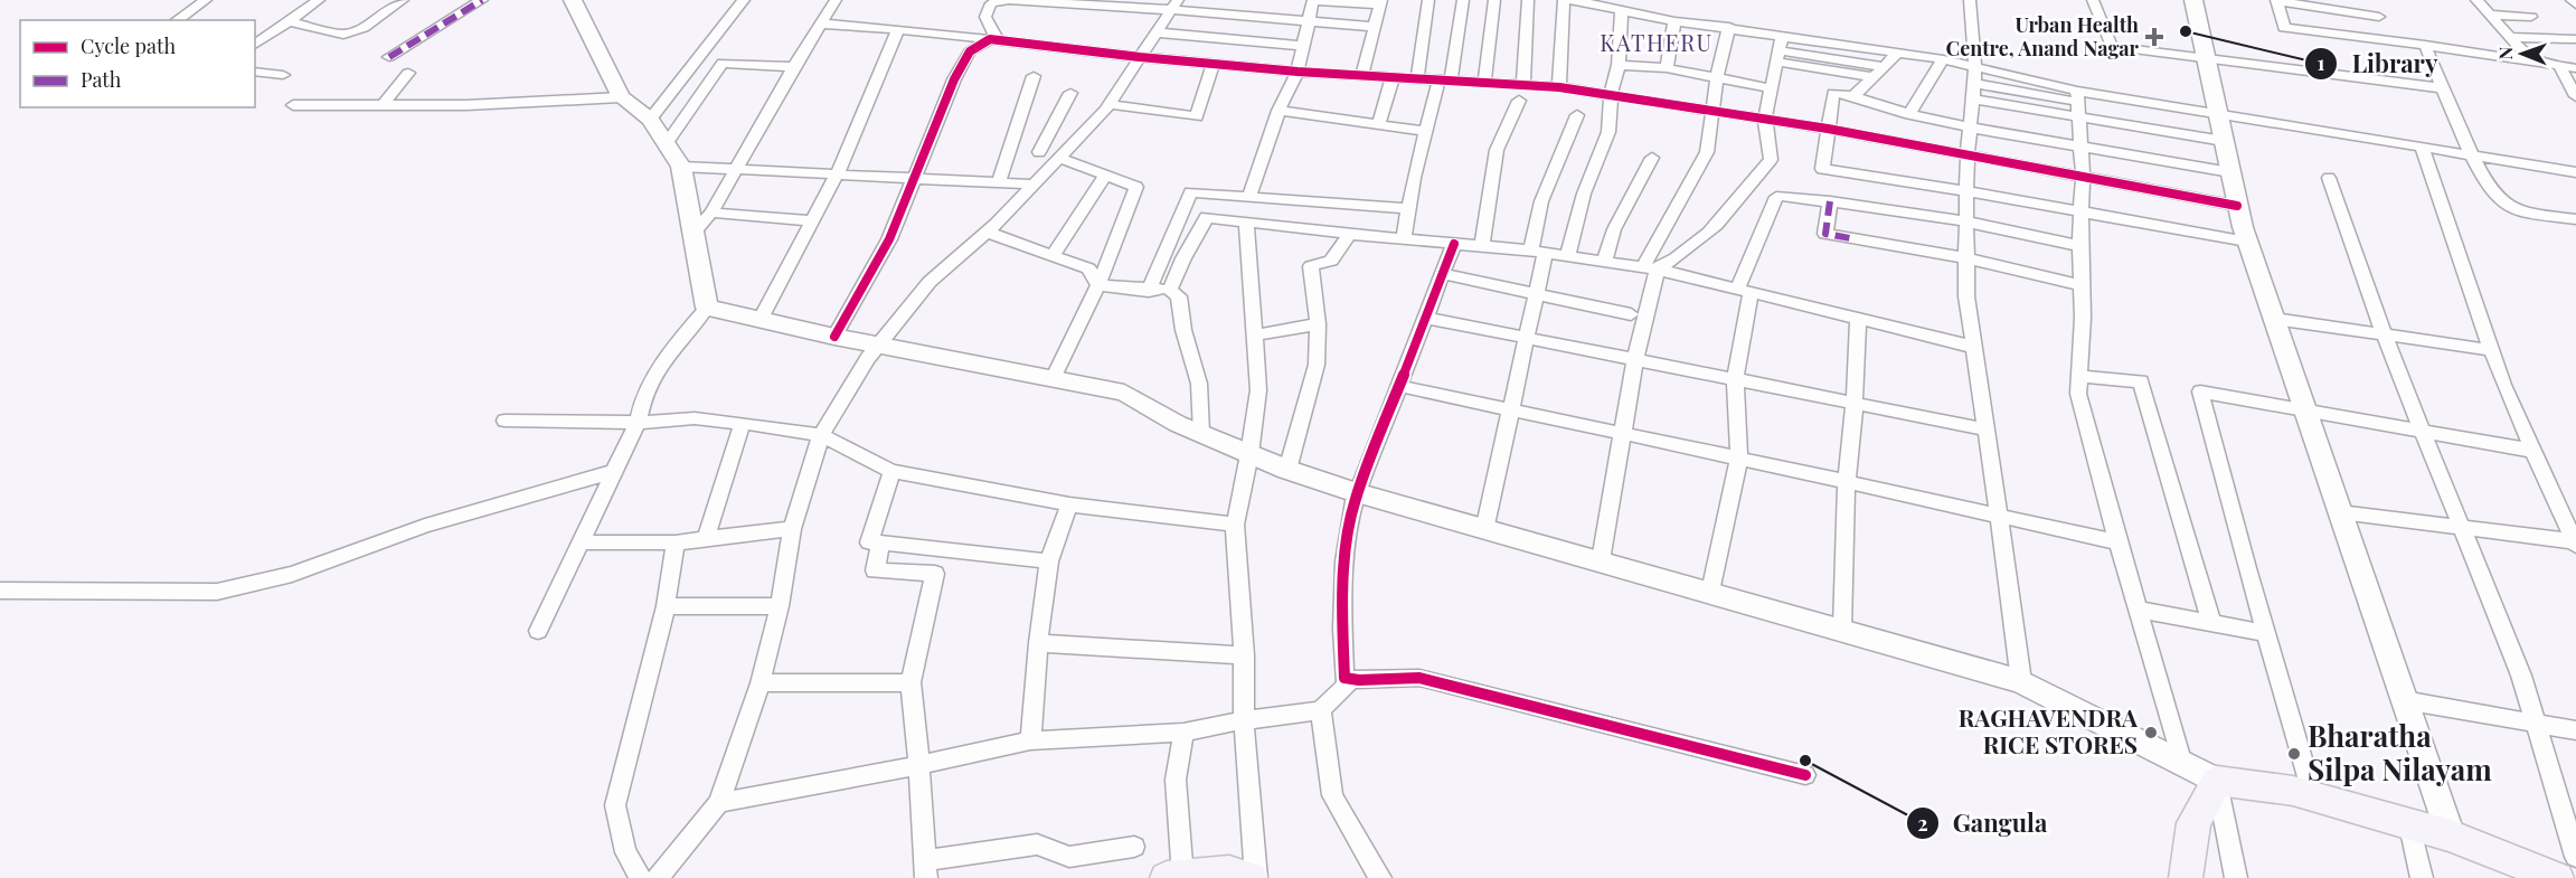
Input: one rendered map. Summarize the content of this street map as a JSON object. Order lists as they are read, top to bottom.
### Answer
{
  "districts": ["KATHERU"],
  "places": {
    "other": [
      "Library",
      "RAGHAVENDRA RICE STORES",
      "Bharatha Silpa Nilayam",
      "Gangula"
    ],
    "health": ["Urban Health Centre, Anand Nagar"]
  },
  "legend": ["Cycle path", "Path"],
  "north": "left"
}
